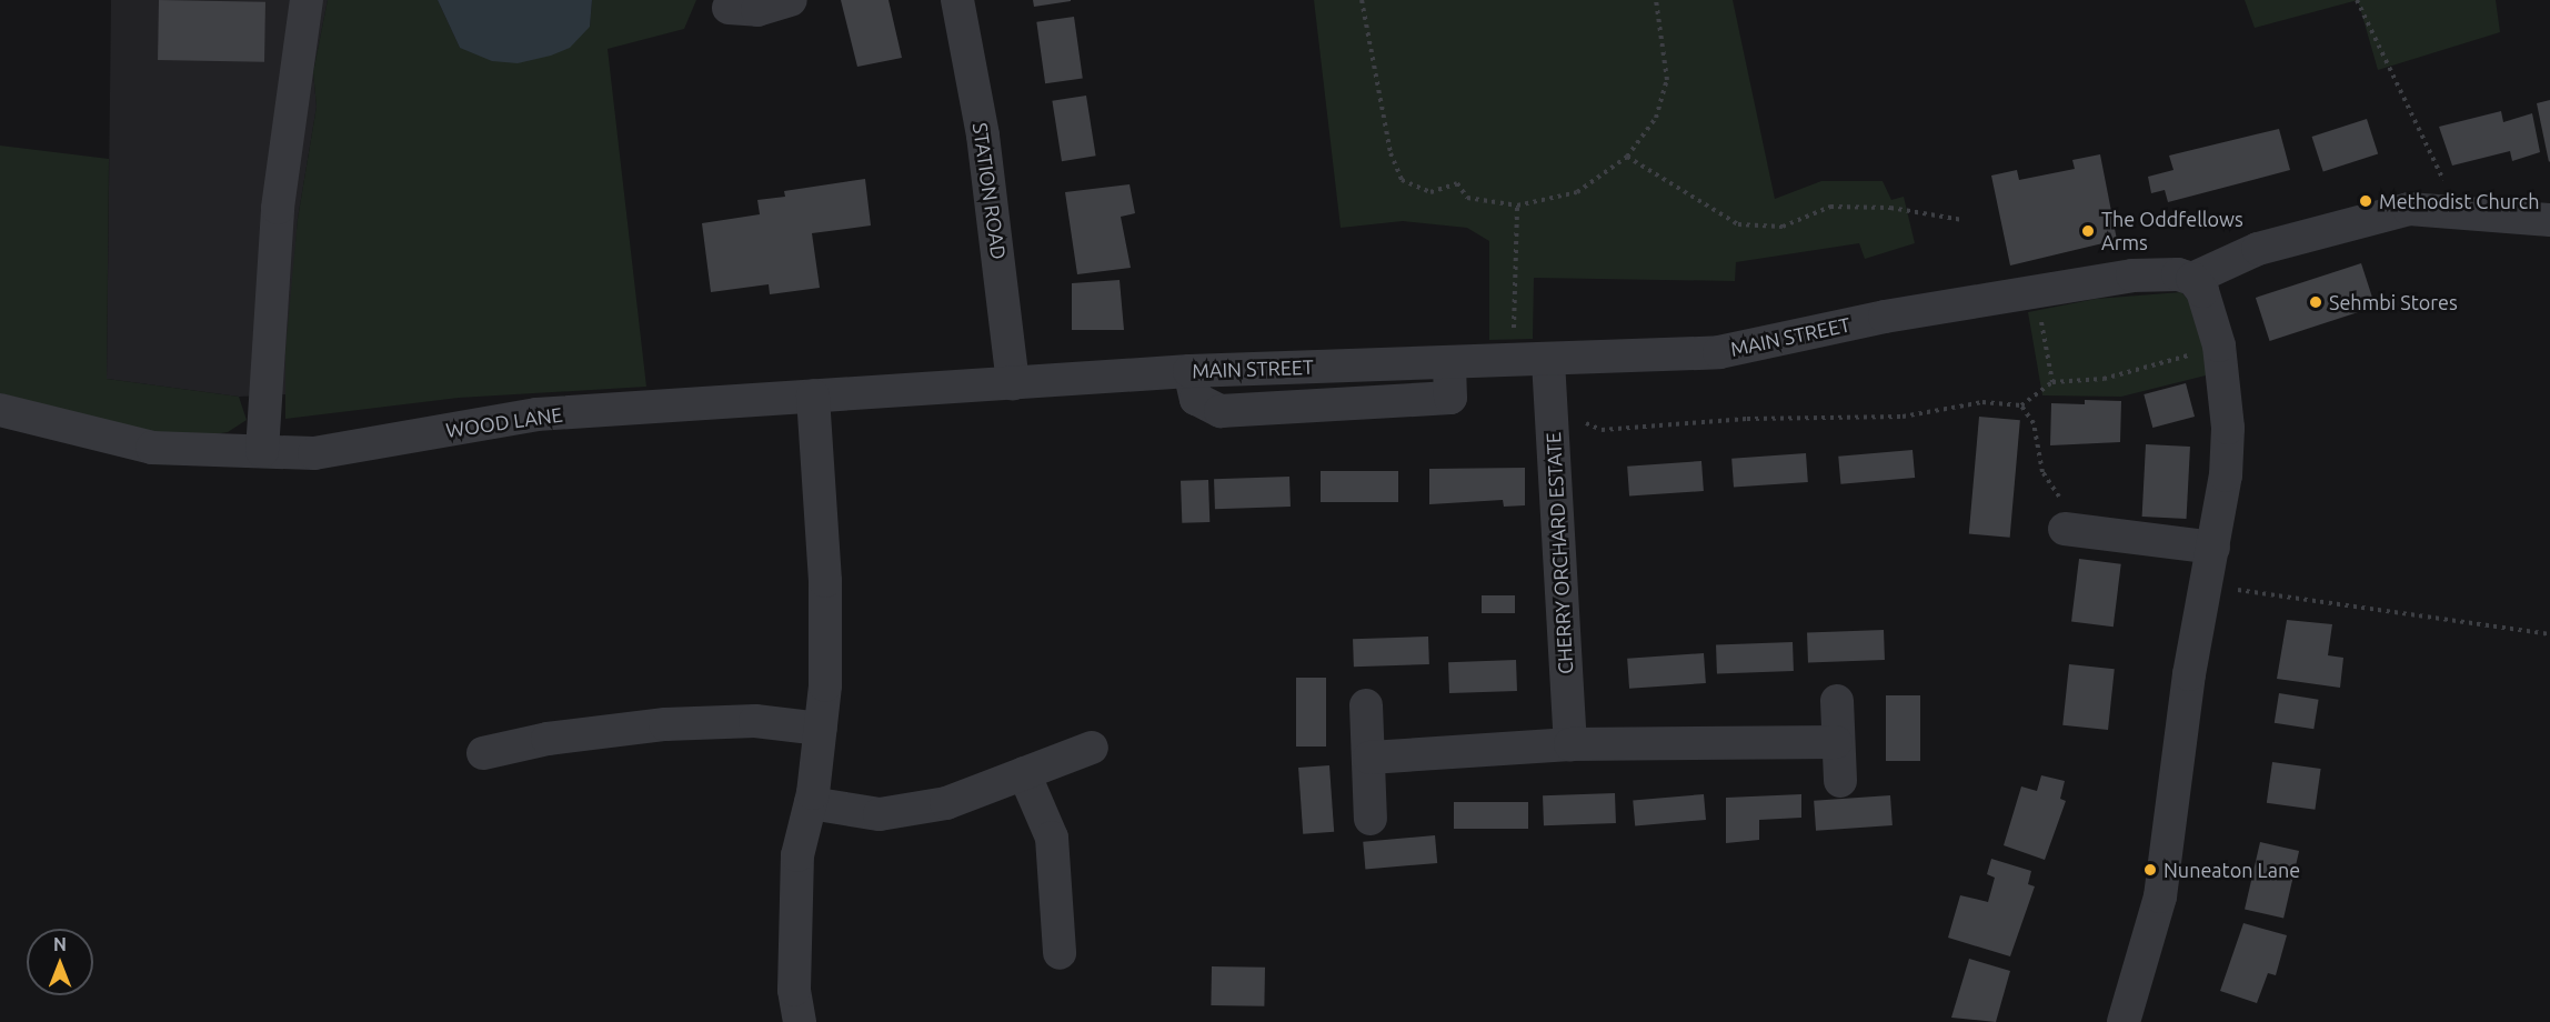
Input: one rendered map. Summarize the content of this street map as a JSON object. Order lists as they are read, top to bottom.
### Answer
{
  "streets": {
    "street": [
      "STATION ROAD",
      "MAIN STREET",
      "WOOD LANE",
      "CHERRY ORCHARD ESTATE"
    ]
  },
  "crossings": [
    ["STATION ROAD", "MAIN STREET"],
    ["STATION ROAD", "WOOD LANE"],
    ["MAIN STREET", "WOOD LANE"],
    ["MAIN STREET", "CHERRY ORCHARD ESTATE"]
  ],
  "places": [
    "Methodist Church",
    "The Oddfellows Arms",
    "Sehmbi Stores",
    "Nuneaton Lane"
  ],
  "north": "top"
}
